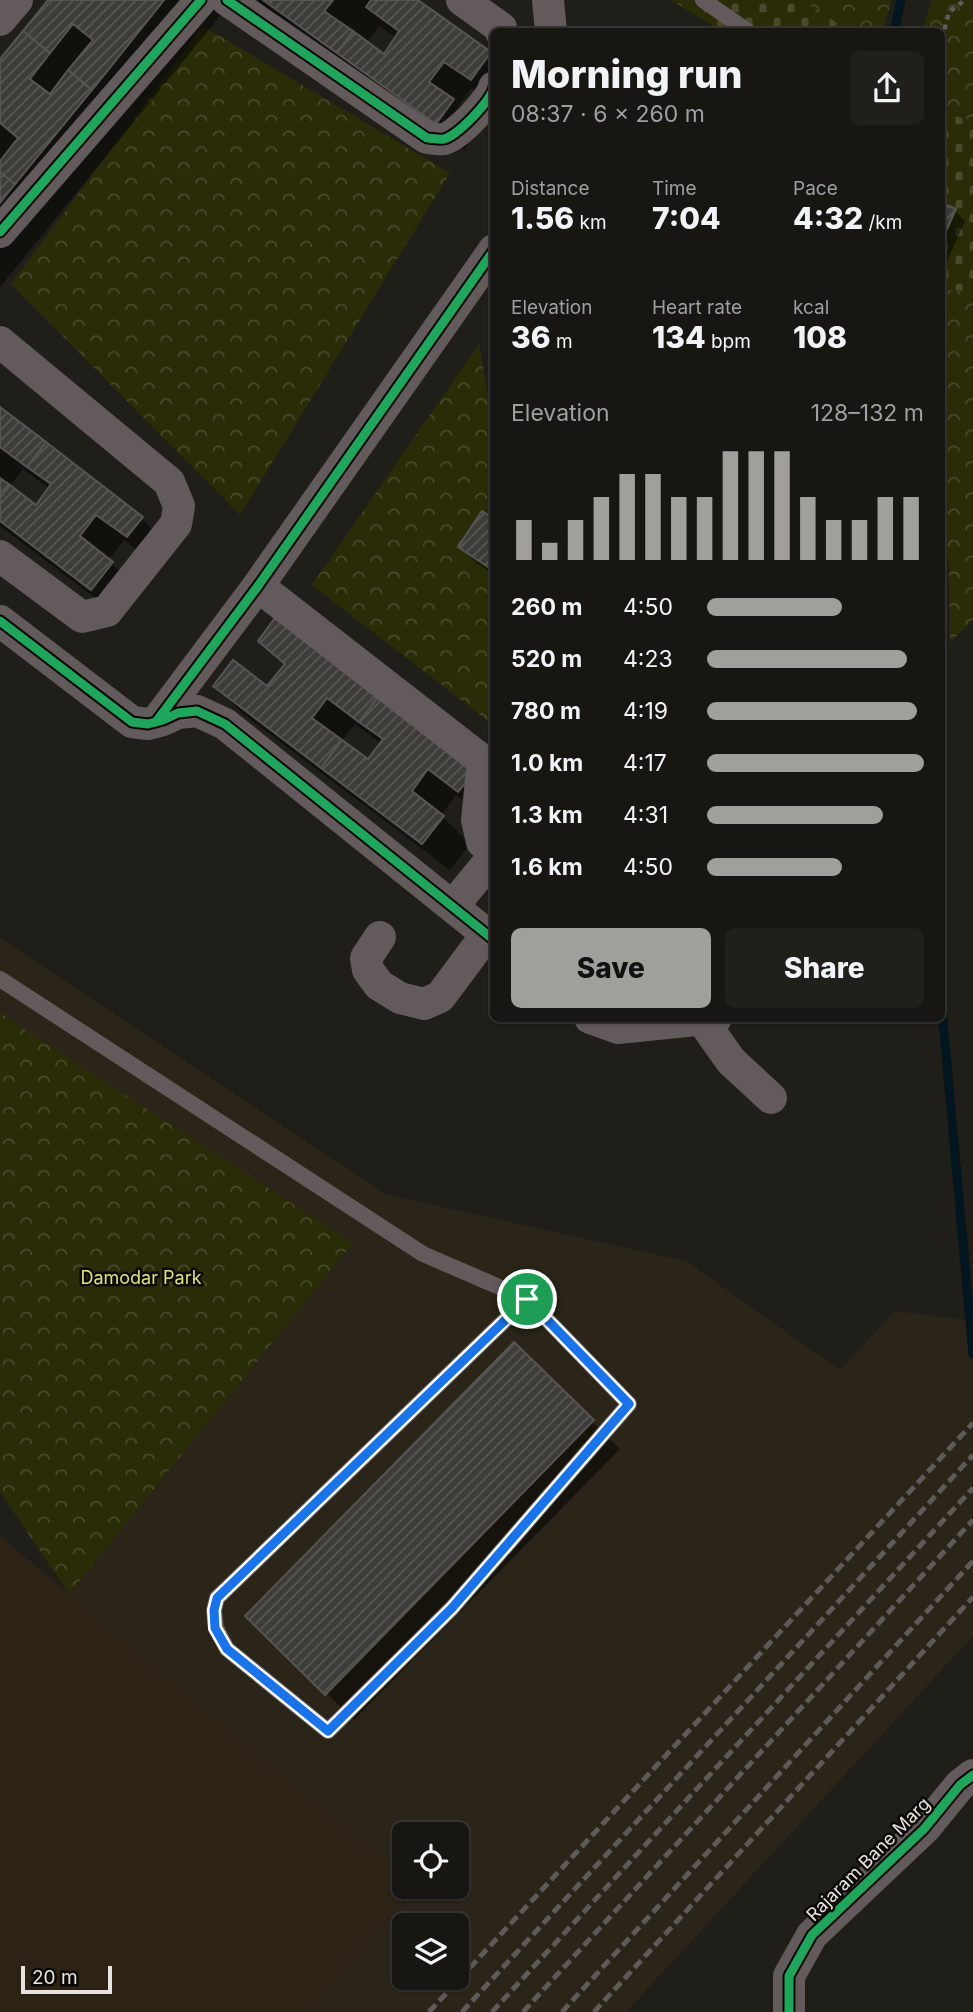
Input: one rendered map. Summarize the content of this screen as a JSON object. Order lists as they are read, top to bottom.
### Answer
{
  "streets": {
    "street": ["Rajaram Bane Marg"]
  },
  "parks": ["Damodar Park"],
  "scale_bar": "20 m",
  "page": {
    "heading": ["Morning run", "08:37 · 6 × 260 m"],
    "stats": [
      ["Distance", "1.56 km"],
      ["Time", "7:04"],
      ["Pace", "4:32 /km"],
      ["Elevation", "36 m"],
      ["Heart rate", "134 bpm"],
      ["kcal", "108"]
    ],
    "chart": ["Elevation", "128–132 m"],
    "list": [
      {
        "name": "260 m",
        "note": "4:50"
      },
      {
        "name": "520 m",
        "note": "4:23"
      },
      {
        "name": "780 m",
        "note": "4:19"
      },
      {
        "name": "1.0 km",
        "note": "4:17"
      },
      {
        "name": "1.3 km",
        "note": "4:31"
      },
      {
        "name": "1.6 km",
        "note": "4:50"
      }
    ],
    "buttons": ["Save", "Share"],
    "scale": "20 m"
  }
}
